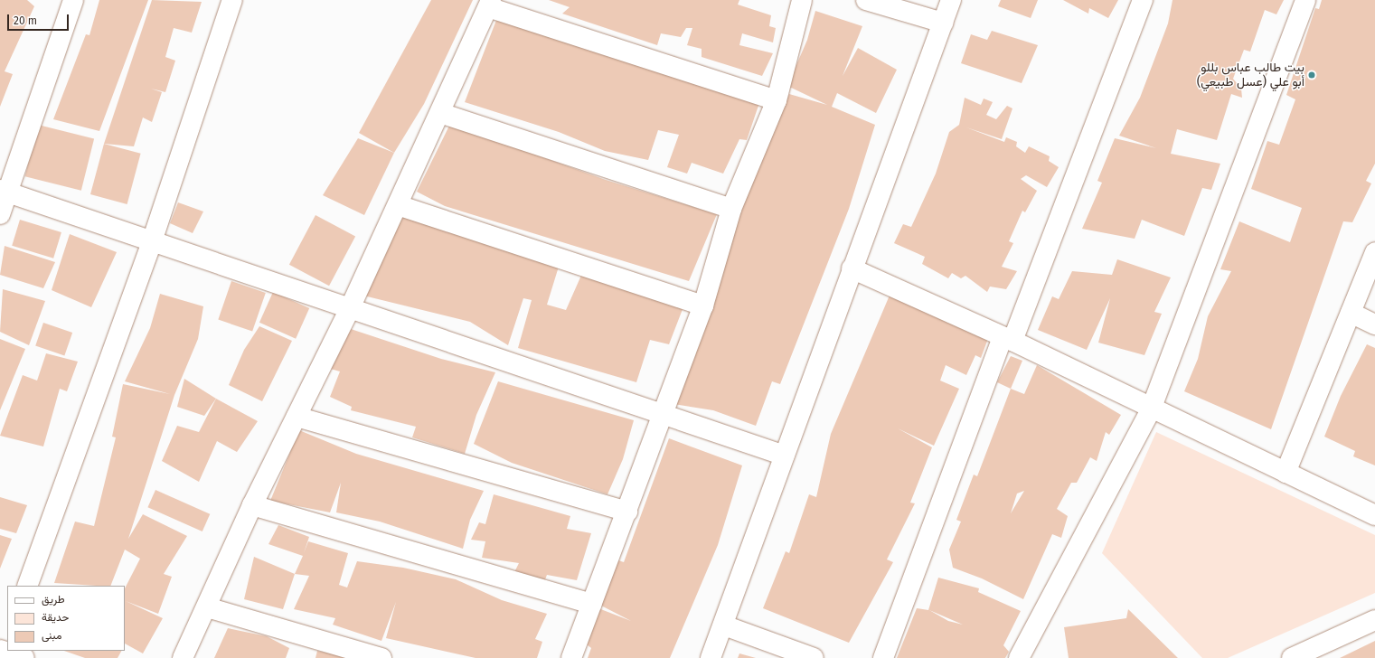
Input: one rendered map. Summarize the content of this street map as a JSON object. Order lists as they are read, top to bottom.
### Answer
{
  "places": ["بيت طالب عباس بللو أبو علي (عسل طبيعي)"],
  "legend": ["طريق", "حديقة", "مبنى"],
  "scale_bar": "20 m"
}
